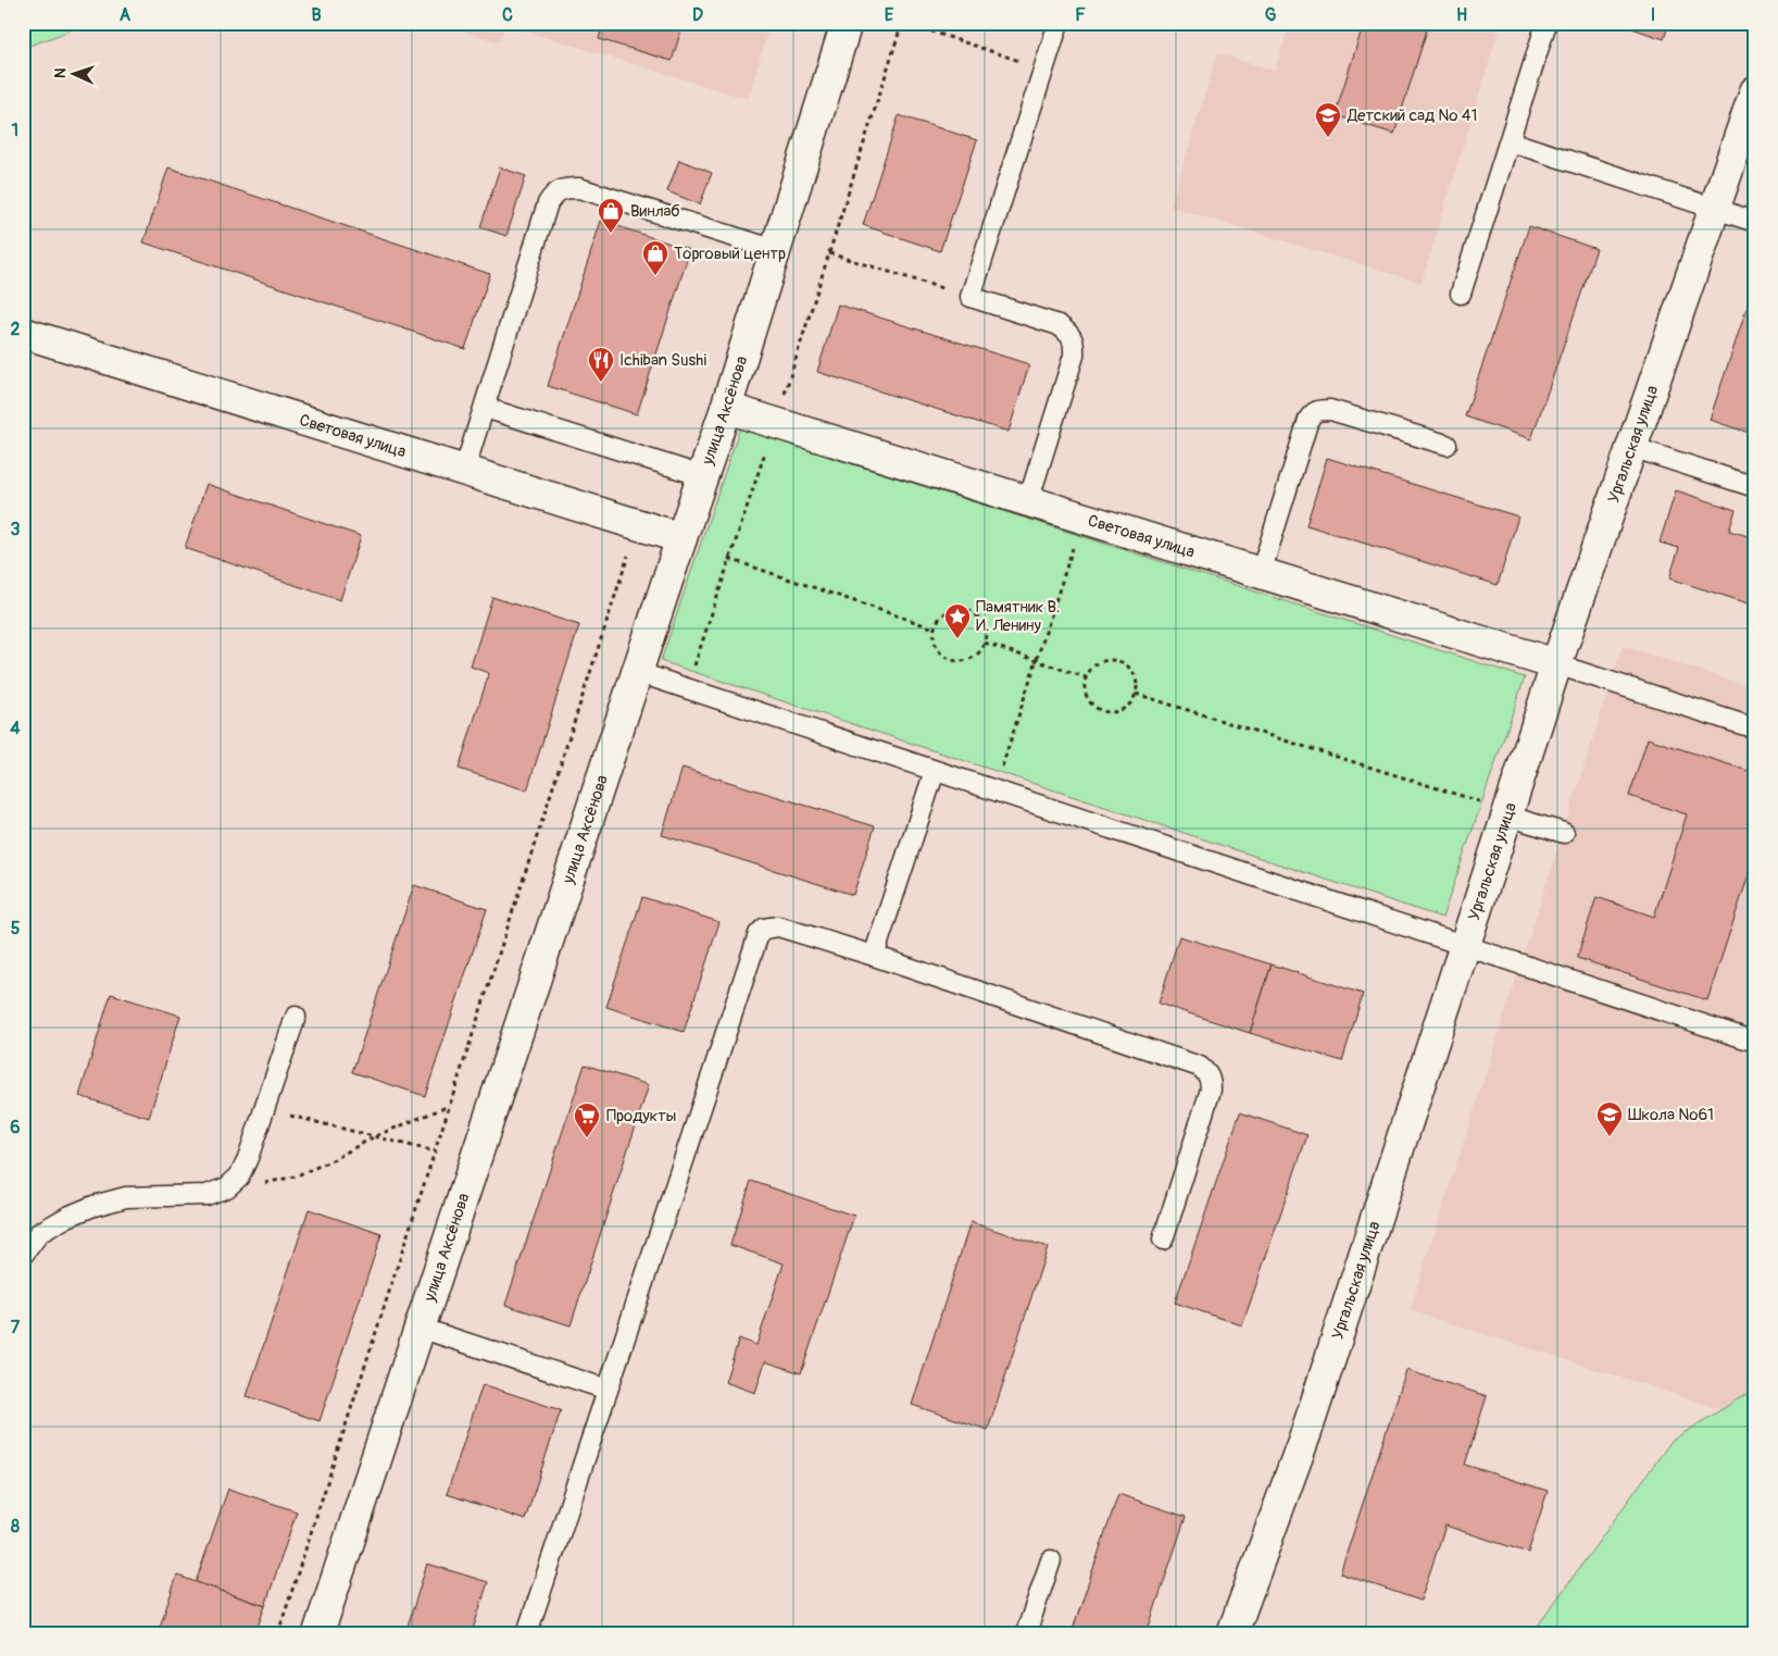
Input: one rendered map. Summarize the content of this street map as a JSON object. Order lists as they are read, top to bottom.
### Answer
{
  "streets": {
    "street": ["улица Аксёнова", "Световая улица", "Ургальская улица"]
  },
  "crossings": [
    ["улица Аксёнова", "Световая улица"],
    ["Световая улица", "Ургальская улица"]
  ],
  "places": {
    "school or university": ["Детский сад № 41", "Школа №61"],
    "shop": ["Винлаб", "Торговый центр"],
    "restaurant": ["Ichiban Sushi"],
    "place": ["Памятник В. И. Ленину"],
    "supermarket": ["Продукты"]
  },
  "north": "left",
  "grid": {
    "columns": [
      "A",
      "B",
      "C",
      "D",
      "E",
      "F",
      "G",
      "H",
      "I"
    ],
    "rows": [
      "1",
      "2",
      "3",
      "4",
      "5",
      "6",
      "7",
      "8"
    ]
  }
}
